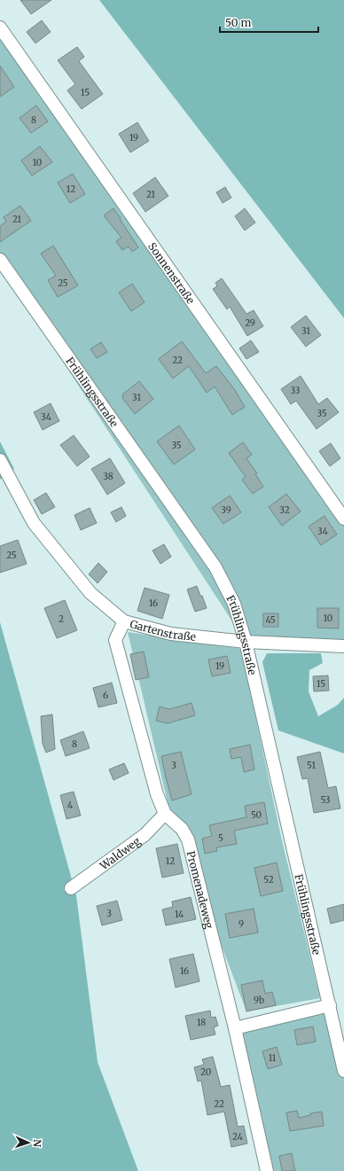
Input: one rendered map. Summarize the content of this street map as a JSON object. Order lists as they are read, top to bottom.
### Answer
{
  "streets": {
    "street": [
      "Sonnenstraße",
      "Frühlingsstraße",
      "Gartenstraße",
      "Waldweg",
      "Promenadeweg"
    ]
  },
  "crossings": [
    ["Frühlingsstraße", "Gartenstraße"],
    ["Gartenstraße", "Promenadeweg"],
    ["Waldweg", "Promenadeweg"]
  ],
  "house_numbers": [
    "15",
    "8",
    "19",
    "10",
    "12",
    "21",
    "21",
    "25",
    "29",
    "31",
    "22",
    "33",
    "31",
    "35",
    "34",
    "35",
    "38",
    "39",
    "32",
    "34",
    "25",
    "16",
    "10",
    "2",
    "45",
    "19",
    "15",
    "6",
    "8",
    "3",
    "51",
    "53",
    "4",
    "50",
    "5",
    "12",
    "52",
    "3",
    "14",
    "9",
    "16",
    "9b",
    "18",
    "11",
    "20",
    "22",
    "24"
  ],
  "scale_bar": "50 m",
  "north": "right"
}
